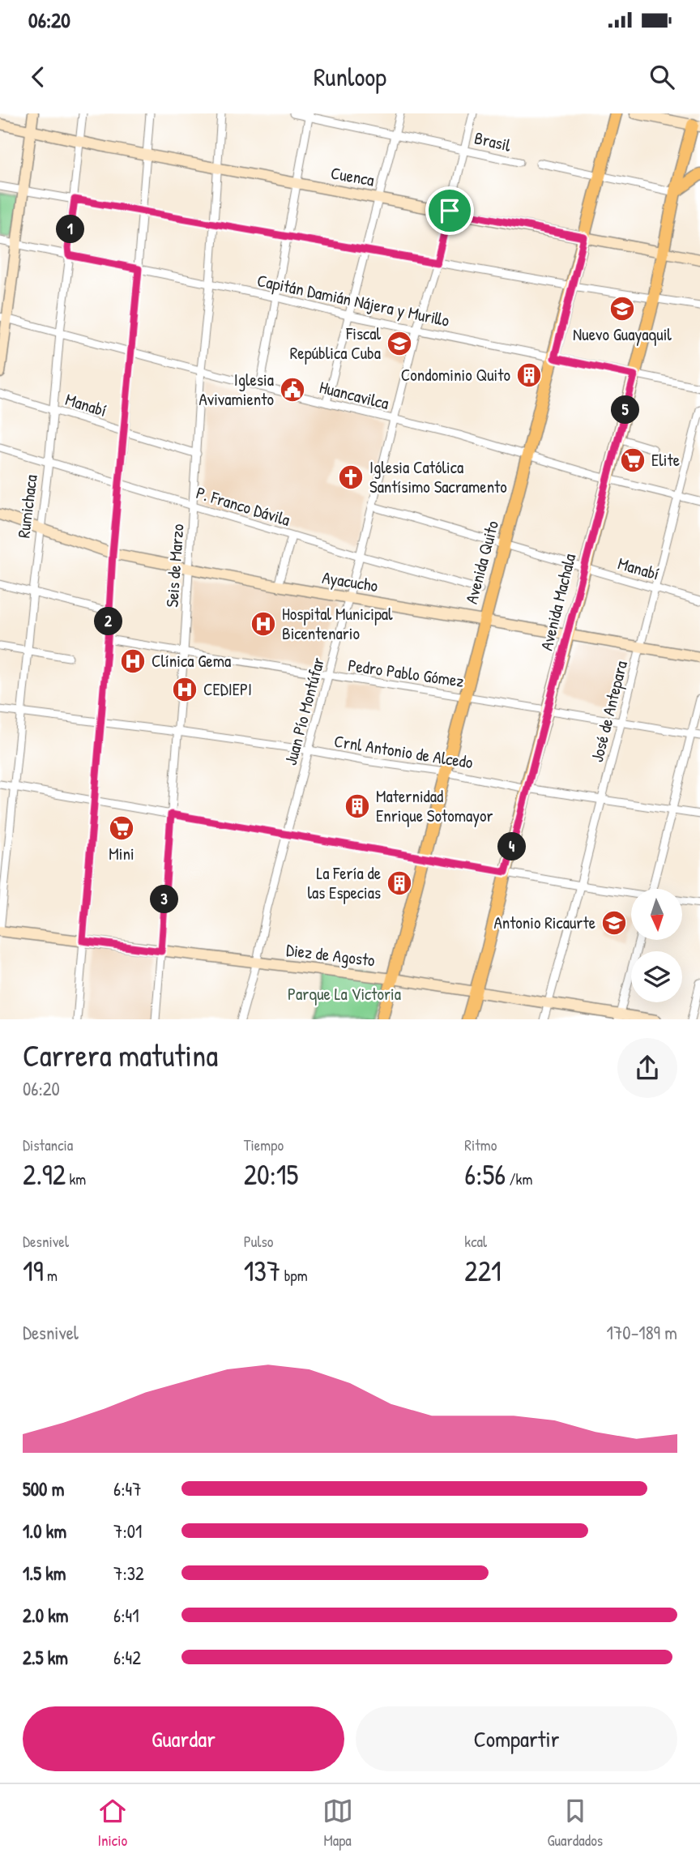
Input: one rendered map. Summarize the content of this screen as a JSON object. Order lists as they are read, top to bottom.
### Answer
{
  "streets": {
    "main road": ["Avenida Quito", "Avenida Machala"],
    "street": [
      "Brasil",
      "Cuenca",
      "Capitán Damián Nájera y Murillo",
      "Huancavilca",
      "Manabí",
      "Rumichaca",
      "P. Franco Dávila",
      "Seis de Marzo",
      "Ayacucho",
      "Pedro Pablo Gómez",
      "Juan Pío Montúfar",
      "José de Antepara",
      "Crnl Antonio de Alcedo",
      "Diez de Agosto"
    ]
  },
  "crossings": [
    ["Brasil", "Juan Pío Montúfar"],
    ["Cuenca", "Rumichaca"],
    ["Cuenca", "Avenida Quito"],
    ["Cuenca", "Seis de Marzo"],
    ["Cuenca", "Avenida Machala"],
    ["Cuenca", "Juan Pío Montúfar"],
    ["Capitán Damián Nájera y Murillo", "Rumichaca"],
    ["Capitán Damián Nájera y Murillo", "Avenida Quito"],
    ["Capitán Damián Nájera y Murillo", "Seis de Marzo"],
    ["Capitán Damián Nájera y Murillo", "Avenida Machala"],
    ["Capitán Damián Nájera y Murillo", "Juan Pío Montúfar"],
    ["Huancavilca", "Rumichaca"],
    ["Huancavilca", "Avenida Quito"],
    ["Huancavilca", "Seis de Marzo"],
    ["Huancavilca", "Avenida Machala"],
    ["Huancavilca", "Juan Pío Montúfar"],
    ["Huancavilca", "José de Antepara"],
    ["Manabí", "Rumichaca"],
    ["Manabí", "Avenida Quito"],
    ["Manabí", "Seis de Marzo"],
    ["Manabí", "Avenida Machala"],
    ["Manabí", "Juan Pío Montúfar"],
    ["Manabí", "José de Antepara"],
    ["Rumichaca", "P. Franco Dávila"],
    ["Rumichaca", "Ayacucho"],
    ["Rumichaca", "Crnl Antonio de Alcedo"],
    ["Rumichaca", "Diez de Agosto"],
    ["P. Franco Dávila", "Seis de Marzo"],
    ["P. Franco Dávila", "Juan Pío Montúfar"],
    ["Avenida Quito", "Ayacucho"],
    ["Avenida Quito", "Pedro Pablo Gómez"],
    ["Avenida Quito", "Crnl Antonio de Alcedo"],
    ["Avenida Quito", "Diez de Agosto"],
    ["Seis de Marzo", "Ayacucho"],
    ["Seis de Marzo", "Pedro Pablo Gómez"],
    ["Seis de Marzo", "Crnl Antonio de Alcedo"],
    ["Seis de Marzo", "Diez de Agosto"],
    ["Ayacucho", "Avenida Machala"],
    ["Ayacucho", "Juan Pío Montúfar"],
    ["Ayacucho", "José de Antepara"],
    ["Avenida Machala", "Pedro Pablo Gómez"],
    ["Avenida Machala", "Crnl Antonio de Alcedo"],
    ["Avenida Machala", "Diez de Agosto"],
    ["Pedro Pablo Gómez", "Juan Pío Montúfar"],
    ["Pedro Pablo Gómez", "José de Antepara"],
    ["Juan Pío Montúfar", "Crnl Antonio de Alcedo"],
    ["Juan Pío Montúfar", "Diez de Agosto"],
    ["José de Antepara", "Crnl Antonio de Alcedo"],
    ["José de Antepara", "Diez de Agosto"]
  ],
  "parks": ["Parque La Victoria"],
  "places": {
    "school or university": ["Nuevo Guayaquil", "Fiscal República Cuba", "Antonio Ricaurte"],
    "building": ["Condominio Quito", "Maternidad Enrique Sotomayor", "La Fería de las Especias"],
    "public building": ["Iglesia Avivamiento"],
    "supermarket": ["Elite", "Mini"],
    "church": ["Iglesia Católica Santísimo Sacramento"],
    "hospital": ["Hospital Municipal Bicentenario", "Clínica Gema", "CEDIEPI"]
  },
  "north": "bottom",
  "page": {
    "status": "06:20",
    "header": "Runloop",
    "pins": [
      "1",
      "5",
      "2",
      "4",
      "3"
    ],
    "heading": ["Carrera matutina", "06:20"],
    "stats": [
      ["Distancia", "2.92 km"],
      ["Tiempo", "20:15"],
      ["Ritmo", "6:56 /km"],
      ["Desnivel", "19 m"],
      ["Pulso", "137 bpm"],
      ["kcal", "221"]
    ],
    "chart": ["Desnivel", "170–189 m"],
    "list": [
      {
        "name": "500 m",
        "note": "6:47"
      },
      {
        "name": "1.0 km",
        "note": "7:01"
      },
      {
        "name": "1.5 km",
        "note": "7:32"
      },
      {
        "name": "2.0 km",
        "note": "6:41"
      },
      {
        "name": "2.5 km",
        "note": "6:42"
      }
    ],
    "buttons": ["Guardar", "Compartir"],
    "tabs": ["Inicio", "Mapa", "Guardados"]
  }
}
